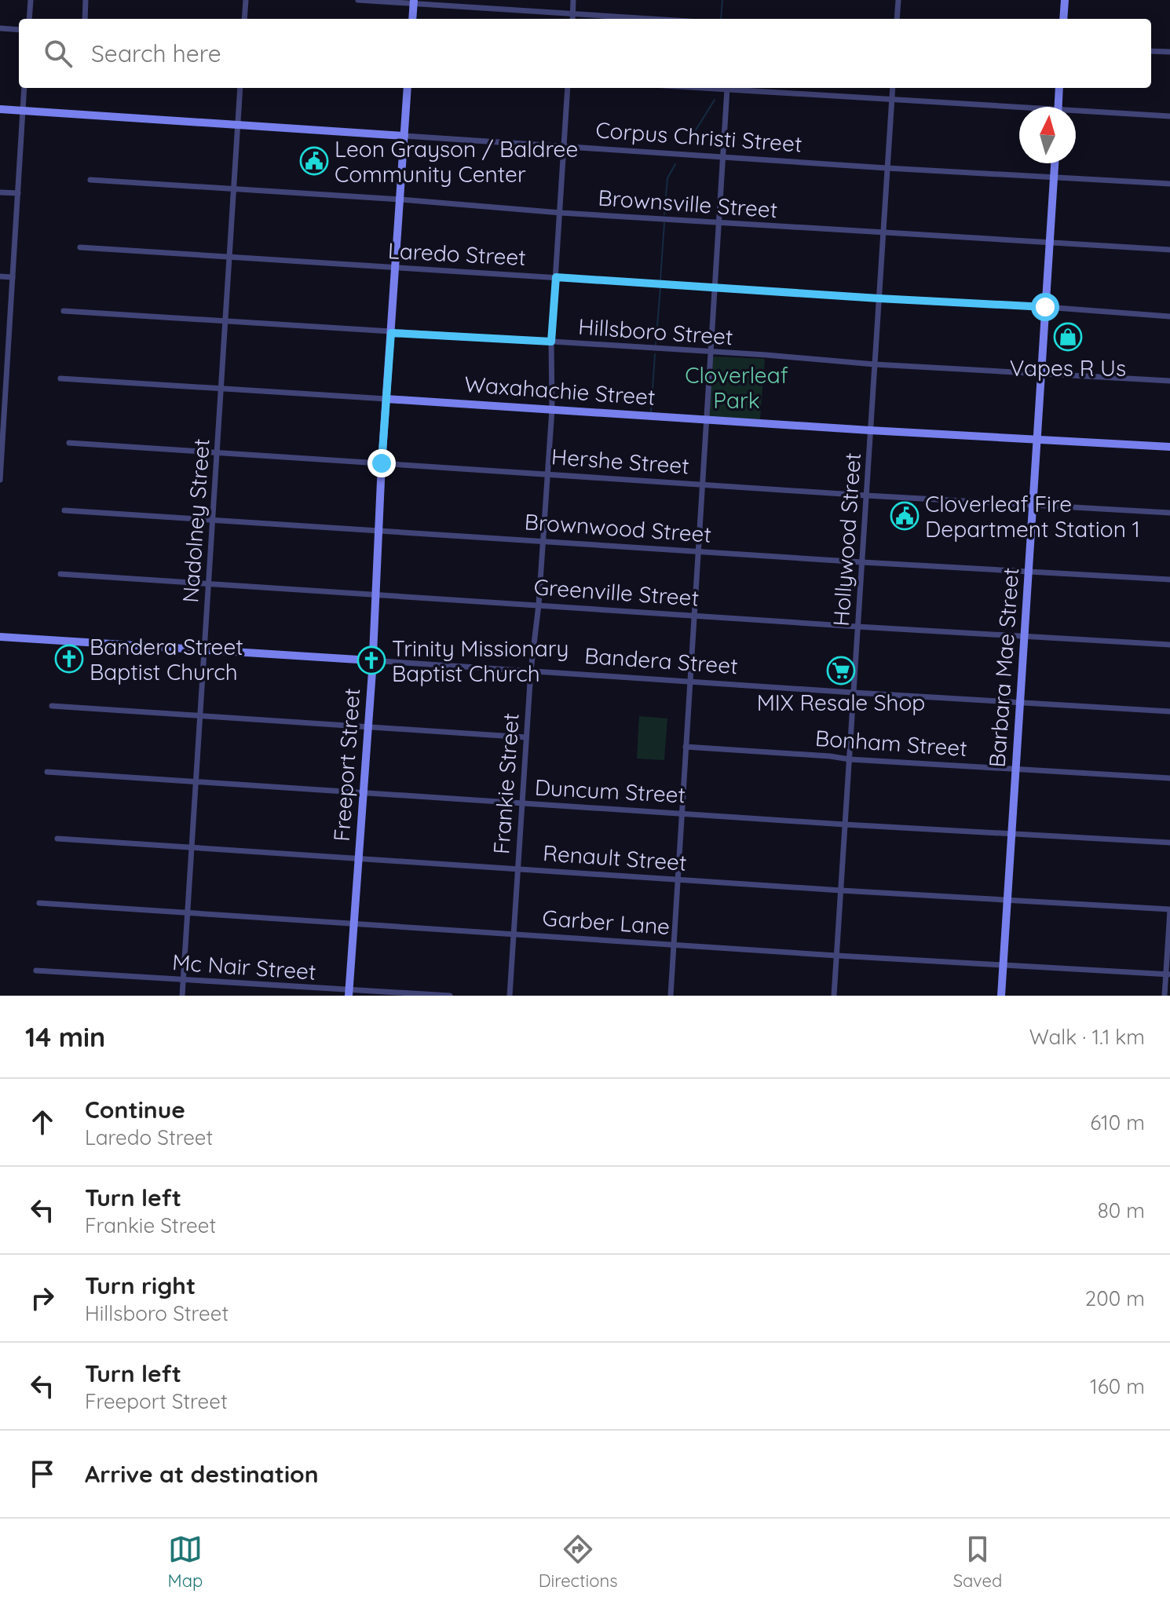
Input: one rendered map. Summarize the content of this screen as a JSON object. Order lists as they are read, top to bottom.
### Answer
{
  "streets": {
    "street": [
      "Corpus Christi Street",
      "Brownsville Street",
      "Laredo Street",
      "Hillsboro Street",
      "Waxahachie Street",
      "Hershe Street",
      "Nadolney Street",
      "Brownwood Street",
      "Hollywood Street",
      "Greenville Street",
      "Bandera Street",
      "Barbara Mae Street",
      "Bonham Street",
      "Freeport Street",
      "Frankie Street",
      "Duncum Street",
      "Renault Street",
      "Garber Lane",
      "Mc Nair Street"
    ]
  },
  "crossings": [
    ["Corpus Christi Street", "Nadolney Street"],
    ["Corpus Christi Street", "Hollywood Street"],
    ["Corpus Christi Street", "Barbara Mae Street"],
    ["Corpus Christi Street", "Freeport Street"],
    ["Corpus Christi Street", "Frankie Street"],
    ["Brownsville Street", "Nadolney Street"],
    ["Brownsville Street", "Hollywood Street"],
    ["Brownsville Street", "Barbara Mae Street"],
    ["Brownsville Street", "Freeport Street"],
    ["Brownsville Street", "Frankie Street"],
    ["Laredo Street", "Nadolney Street"],
    ["Laredo Street", "Hollywood Street"],
    ["Laredo Street", "Barbara Mae Street"],
    ["Laredo Street", "Freeport Street"],
    ["Laredo Street", "Frankie Street"],
    ["Hillsboro Street", "Nadolney Street"],
    ["Hillsboro Street", "Hollywood Street"],
    ["Hillsboro Street", "Barbara Mae Street"],
    ["Hillsboro Street", "Freeport Street"],
    ["Hillsboro Street", "Frankie Street"],
    ["Waxahachie Street", "Nadolney Street"],
    ["Waxahachie Street", "Hollywood Street"],
    ["Waxahachie Street", "Barbara Mae Street"],
    ["Waxahachie Street", "Freeport Street"],
    ["Waxahachie Street", "Frankie Street"],
    ["Hershe Street", "Nadolney Street"],
    ["Hershe Street", "Hollywood Street"],
    ["Hershe Street", "Barbara Mae Street"],
    ["Hershe Street", "Freeport Street"],
    ["Hershe Street", "Frankie Street"],
    ["Nadolney Street", "Brownwood Street"],
    ["Nadolney Street", "Greenville Street"],
    ["Nadolney Street", "Bandera Street"],
    ["Nadolney Street", "Duncum Street"],
    ["Nadolney Street", "Renault Street"],
    ["Nadolney Street", "Garber Lane"],
    ["Nadolney Street", "Mc Nair Street"],
    ["Brownwood Street", "Hollywood Street"],
    ["Brownwood Street", "Barbara Mae Street"],
    ["Brownwood Street", "Freeport Street"],
    ["Brownwood Street", "Frankie Street"],
    ["Hollywood Street", "Greenville Street"],
    ["Hollywood Street", "Bandera Street"],
    ["Hollywood Street", "Bonham Street"],
    ["Hollywood Street", "Duncum Street"],
    ["Hollywood Street", "Renault Street"],
    ["Hollywood Street", "Garber Lane"],
    ["Greenville Street", "Barbara Mae Street"],
    ["Greenville Street", "Freeport Street"],
    ["Greenville Street", "Frankie Street"],
    ["Bandera Street", "Barbara Mae Street"],
    ["Bandera Street", "Freeport Street"],
    ["Bandera Street", "Frankie Street"],
    ["Barbara Mae Street", "Bonham Street"],
    ["Barbara Mae Street", "Duncum Street"],
    ["Barbara Mae Street", "Renault Street"],
    ["Barbara Mae Street", "Garber Lane"],
    ["Freeport Street", "Duncum Street"],
    ["Freeport Street", "Renault Street"],
    ["Freeport Street", "Garber Lane"],
    ["Freeport Street", "Mc Nair Street"],
    ["Frankie Street", "Duncum Street"],
    ["Frankie Street", "Renault Street"],
    ["Frankie Street", "Garber Lane"]
  ],
  "parks": ["Cloverleaf Park"],
  "places": {
    "public building": ["Leon Grayson / Baldree Community Center", "Cloverleaf Fire Department Station 1"],
    "shop": ["Vapes R Us"],
    "church": ["Bandera Street Baptist Church", "Trinity Missionary Baptist Church"],
    "supermarket": ["MIX Resale Shop"]
  },
  "north": "top",
  "page": {
    "search": "Search here",
    "heading": ["14 min", "Walk · 1.1 km"],
    "list": [
      ["Continue", "Laredo Street", "610 m"],
      ["Turn left", "Frankie Street", "80 m"],
      ["Turn right", "Hillsboro Street", "200 m"],
      ["Turn left", "Freeport Street", "160 m"],
      "Arrive at destination"
    ],
    "nav": ["Map", "Directions", "Saved"]
  }
}
